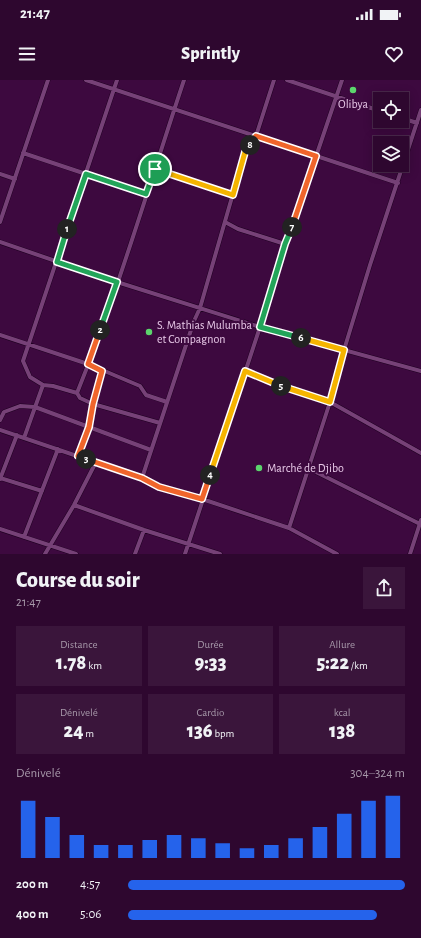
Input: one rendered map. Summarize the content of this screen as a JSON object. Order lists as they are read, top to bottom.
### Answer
{
  "places": ["Olibya", "S. Mathias Mulumba et Compagnon", "Marché de Djibo"],
  "page": {
    "status": "21:47",
    "header": "Sprintly",
    "pins": [
      "8",
      "7",
      "1",
      "2",
      "6",
      "5",
      "3",
      "4"
    ],
    "heading": ["Course du soir", "21:47"],
    "stats": [
      ["Distance", "1.78 km"],
      ["Durée", "9:33"],
      ["Allure", "5:22 /km"],
      ["Dénivelé", "24 m"],
      ["Cardio", "136 bpm"],
      ["kcal", "138"]
    ],
    "chart": ["Dénivelé", "304–324 m"],
    "list": [
      {
        "name": "200 m",
        "note": "4:57"
      },
      {
        "name": "400 m",
        "note": "5:06"
      }
    ]
  }
}
